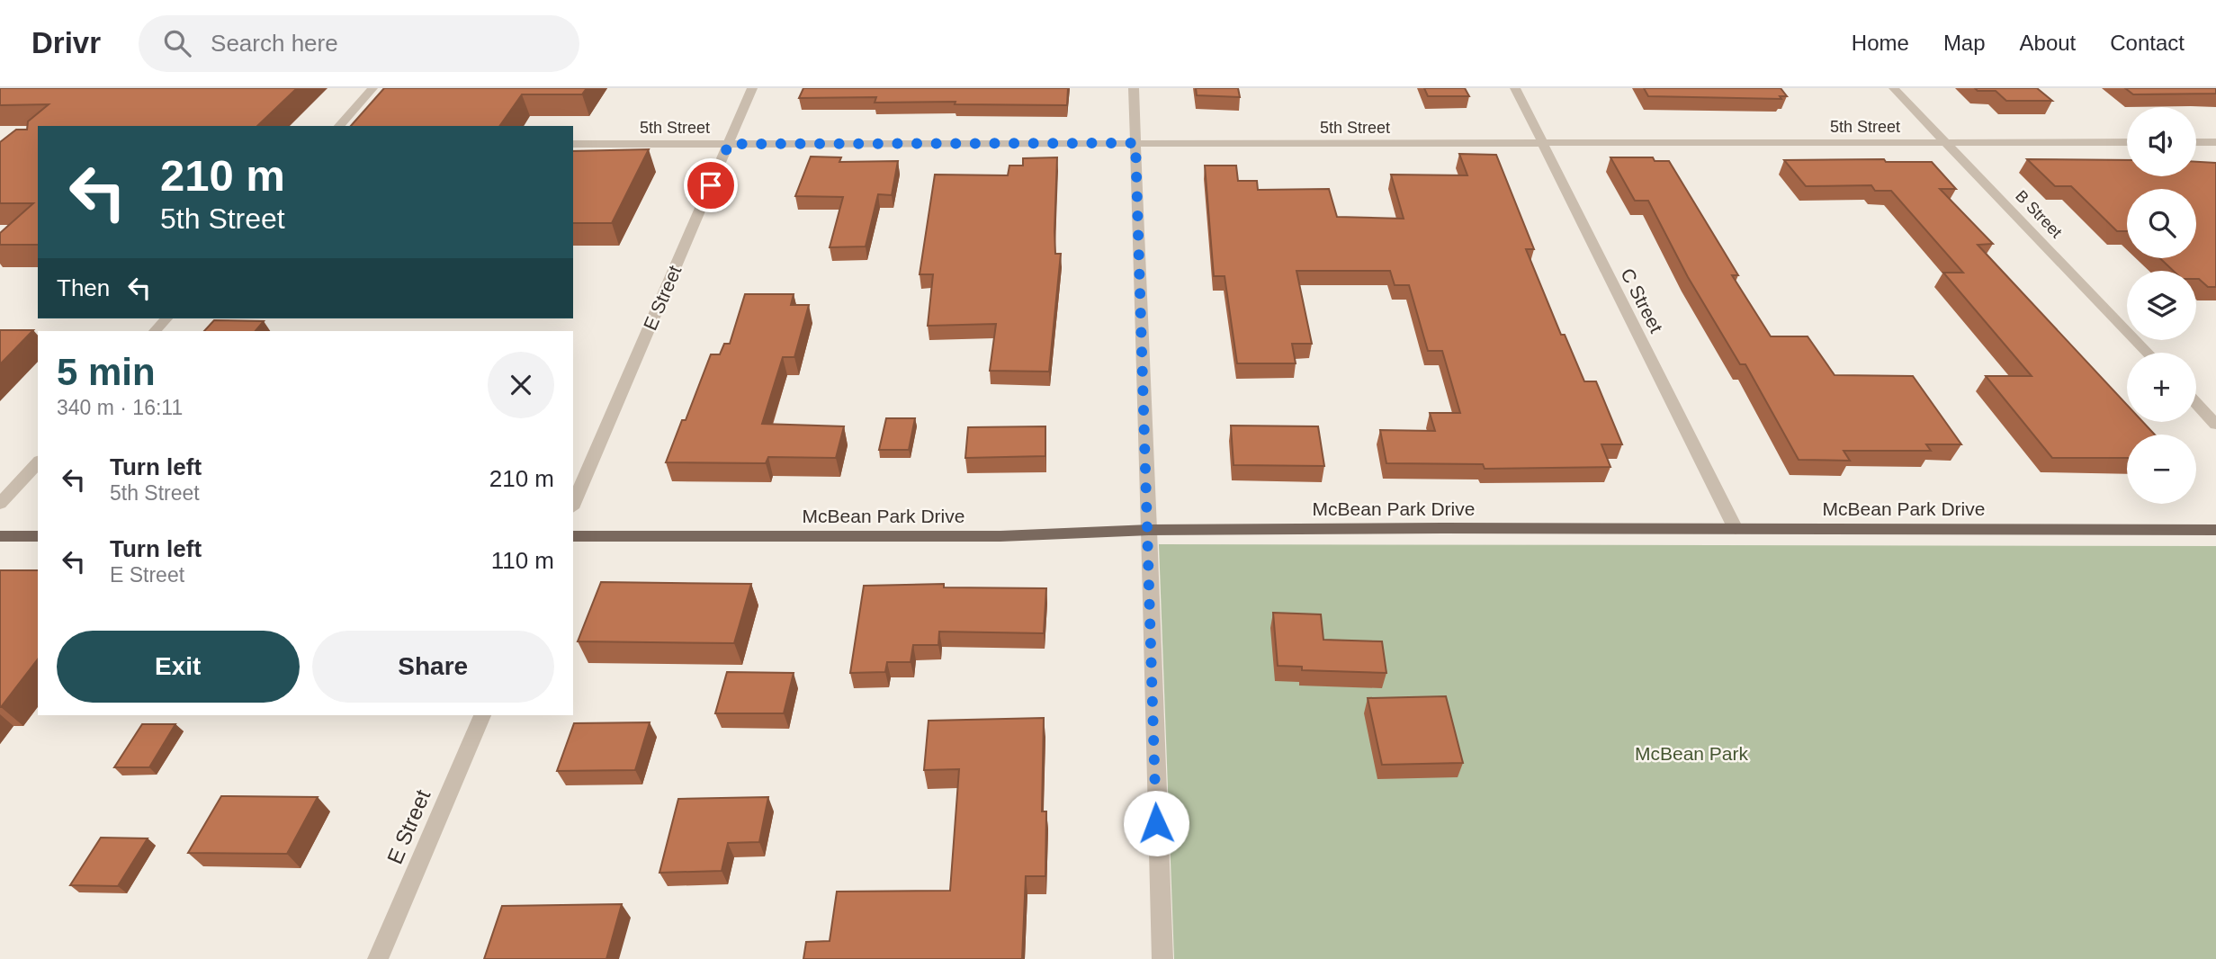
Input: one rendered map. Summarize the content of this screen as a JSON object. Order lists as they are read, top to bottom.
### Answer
{
  "streets": {
    "main road": ["McBean Park Drive"],
    "street": [
      "5th Street",
      "B Street",
      "E Street",
      "C Street"
    ]
  },
  "crossings": [
    ["5th Street", "B Street"],
    ["5th Street", "E Street"],
    ["5th Street", "C Street"],
    ["C Street", "McBean Park Drive"]
  ],
  "parks": ["McBean Park"],
  "page": {
    "header": "Drivr",
    "search": "Search here",
    "nav": [
      "Home",
      "Map",
      "About",
      "Contact"
    ],
    "map_buttons": ["+", "−"],
    "turn": ["210 m", "5th Street"],
    "then": "Then",
    "heading": ["5 min", "340 m · 16:11"],
    "list": [
      {
        "name": "Turn left",
        "note": "5th Street",
        "value": "210 m"
      },
      {
        "name": "Turn left",
        "note": "E Street",
        "value": "110 m"
      }
    ],
    "buttons": ["Exit", "Share"]
  }
}
